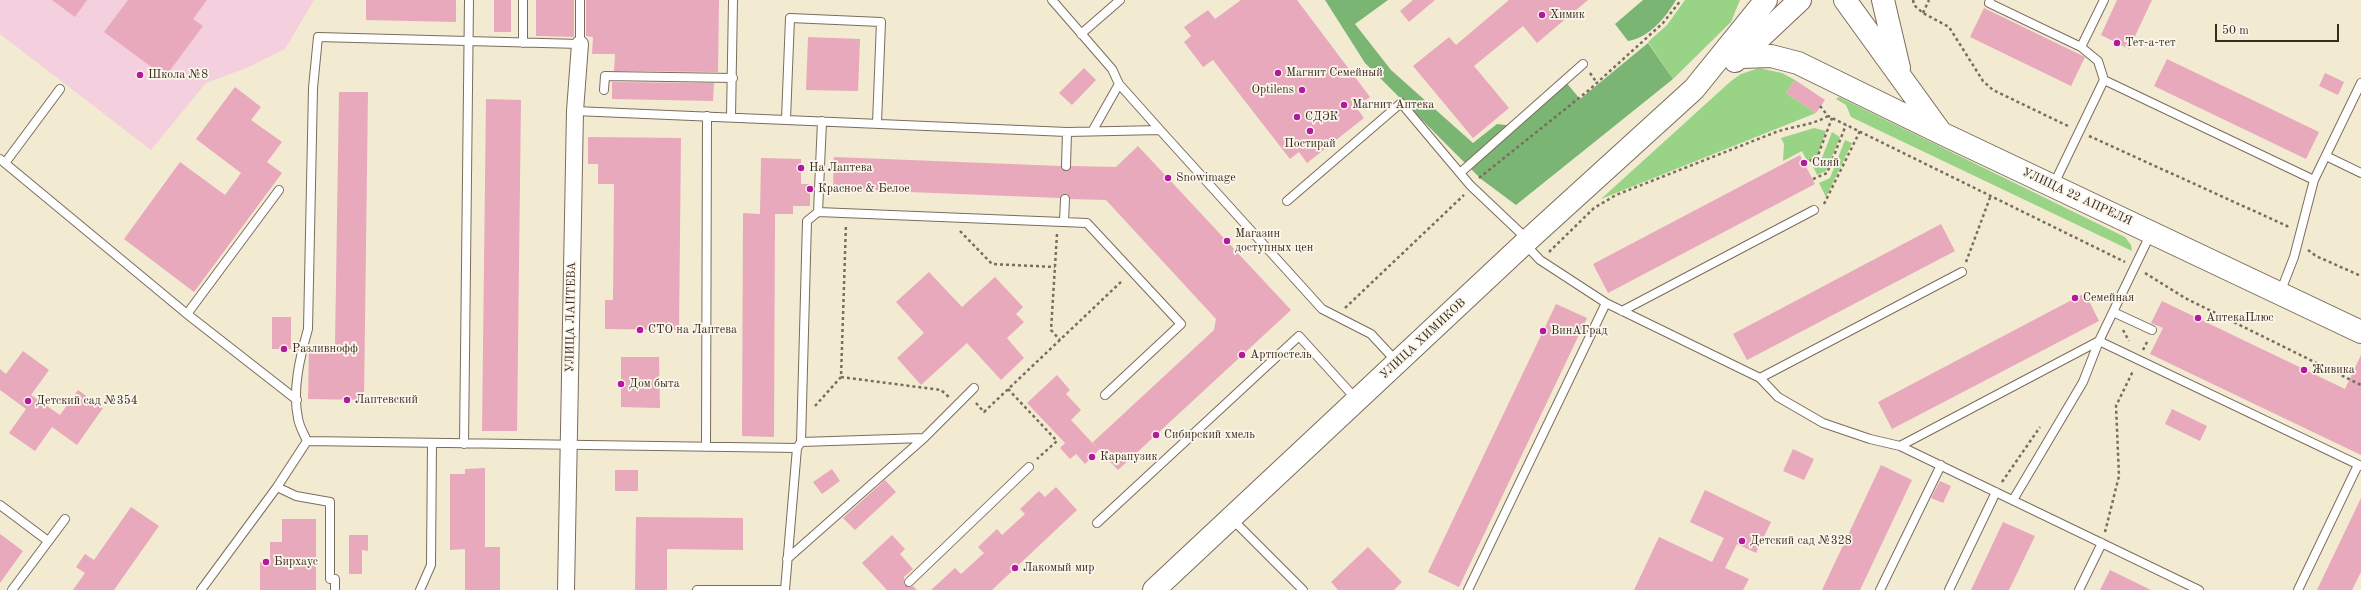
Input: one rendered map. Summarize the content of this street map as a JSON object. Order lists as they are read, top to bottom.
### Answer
{
  "streets": {
    "main road": ["УЛИЦА 22 АПРЕЛЯ", "УЛИЦА ХИМИКОВ"],
    "street": ["УЛИЦА ЛАПТЕВА"]
  },
  "places": [
    "Химик",
    "Тет-а-тет",
    "Магнит Семейный",
    "Школа №8",
    "Optilens",
    "Магнит Аптека",
    "СДЭК",
    "Постирай",
    "Сияй",
    "На Лаптева",
    "Snowimage",
    "Красное & Белое",
    "Магазин доступных цен",
    "Семейная",
    "АптекаПлюс",
    "СТО на Лаптева",
    "ВинАГрад",
    "Разливнофф",
    "Артпостель",
    "Живика",
    "Дом быта",
    "Лаптевский",
    "Детский сад №354",
    "Сибирский хмель",
    "Карапузик",
    "Детский сад №328",
    "Бирхаус",
    "Лакомый мир"
  ],
  "scale_bar": "50 m"
}
